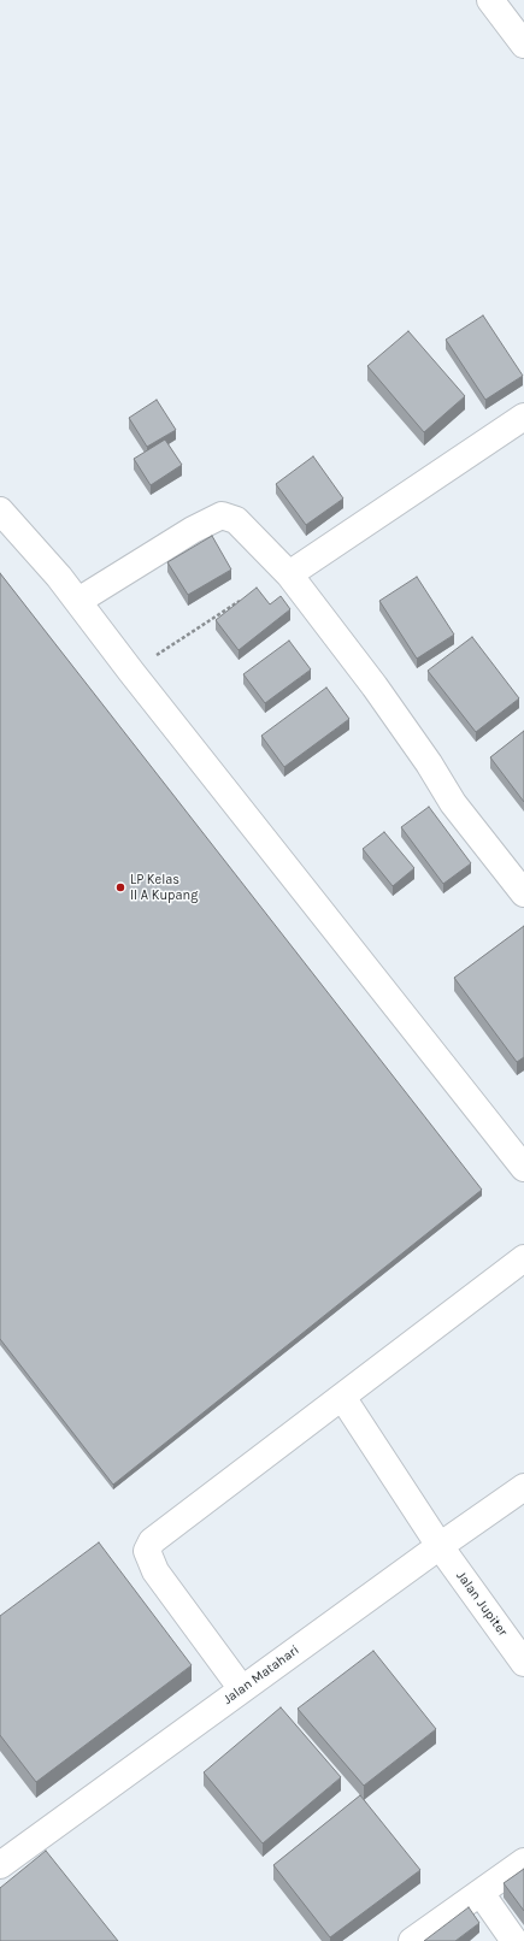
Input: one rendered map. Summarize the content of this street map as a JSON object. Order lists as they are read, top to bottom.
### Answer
{
  "streets": {
    "street": ["Jalan Jupiter", "Jalan Matahari"]
  },
  "crossings": [
    ["Jalan Jupiter", "Jalan Matahari"]
  ],
  "places": ["LP Kelas II A Kupang"]
}
